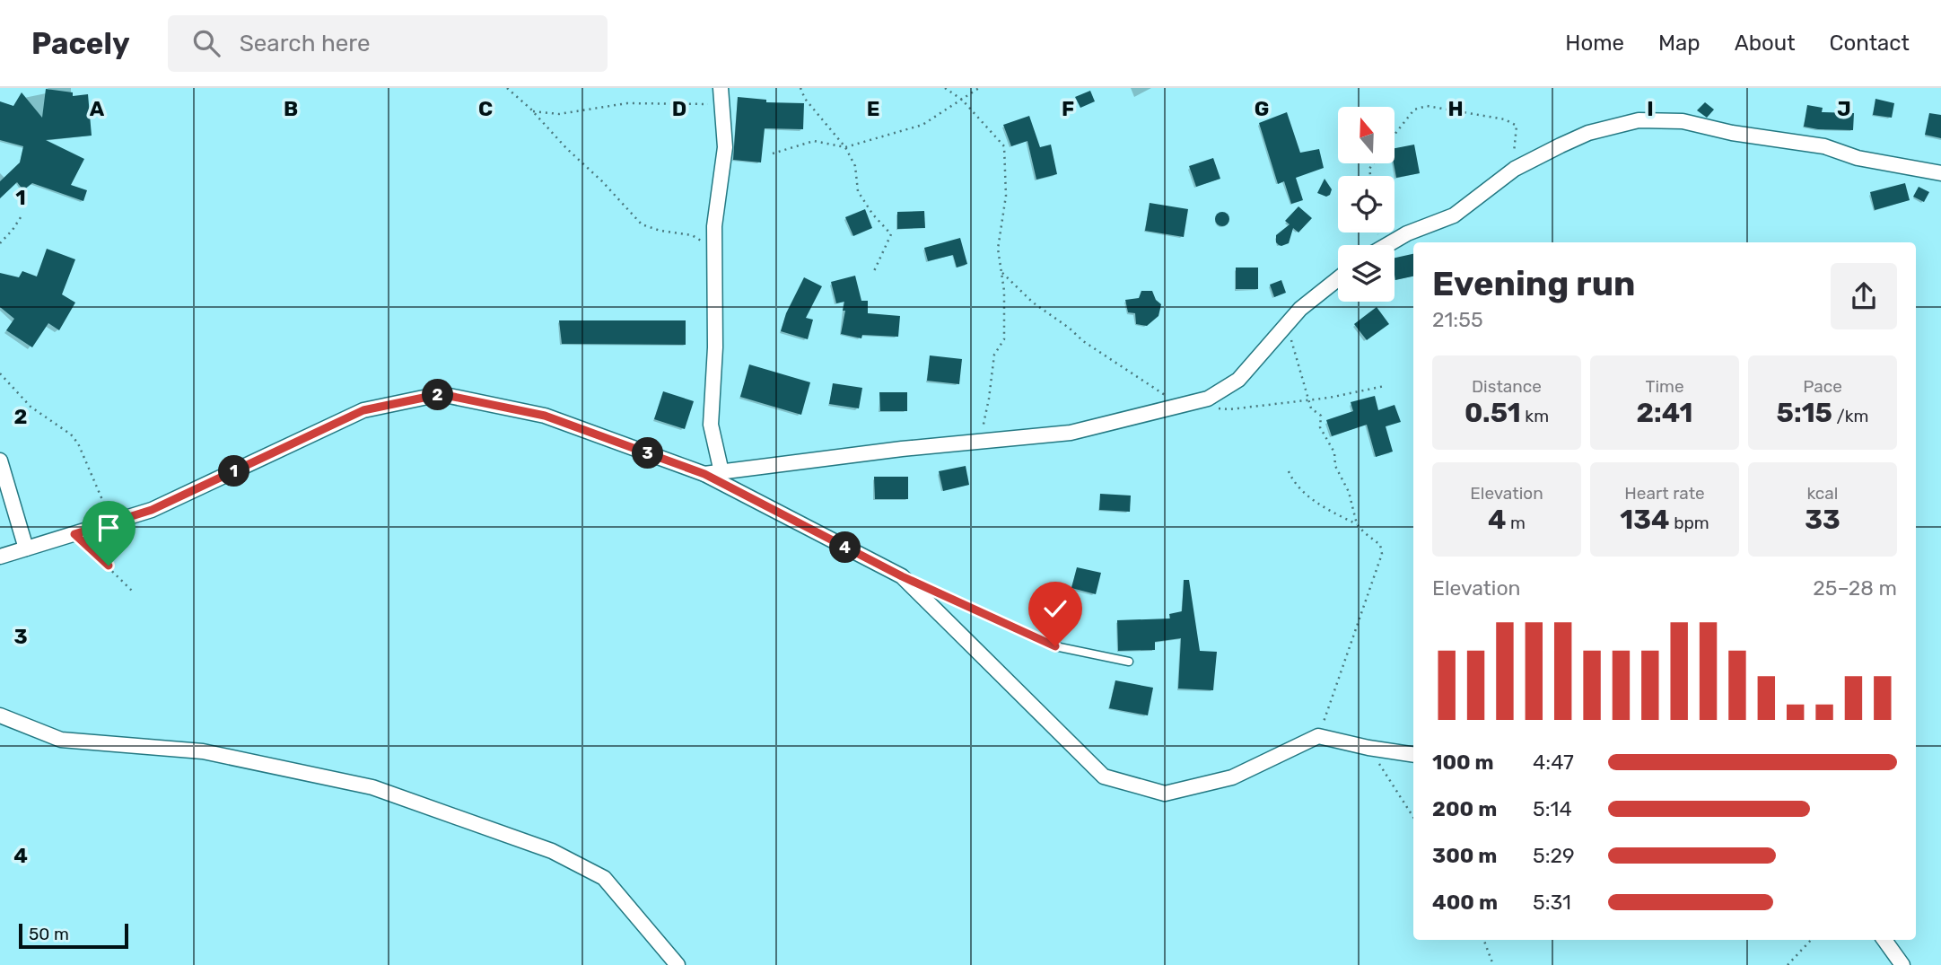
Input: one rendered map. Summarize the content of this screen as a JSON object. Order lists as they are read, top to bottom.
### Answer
{
  "scale_bar": "50 m",
  "north": "top",
  "page": {
    "header": "Pacely",
    "search": "Search here",
    "nav": [
      "Home",
      "Map",
      "About",
      "Contact"
    ],
    "heading": ["Evening run", "21:55"],
    "stats": [
      ["Distance", "0.51 km"],
      ["Time", "2:41"],
      ["Pace", "5:15 /km"],
      ["Elevation", "4 m"],
      ["Heart rate", "134 bpm"],
      ["kcal", "33"]
    ],
    "pins": [
      "2",
      "3",
      "1",
      "4"
    ],
    "chart": ["Elevation", "25–28 m"],
    "list": [
      {
        "name": "100 m",
        "note": "4:47"
      },
      {
        "name": "200 m",
        "note": "5:14"
      },
      {
        "name": "300 m",
        "note": "5:29"
      },
      {
        "name": "400 m",
        "note": "5:31"
      }
    ],
    "scale": "50 m"
  },
  "grid": {
    "columns": [
      "A",
      "B",
      "C",
      "D",
      "E",
      "F",
      "G",
      "H",
      "I",
      "J"
    ],
    "rows": [
      "1",
      "2",
      "3",
      "4"
    ]
  }
}
